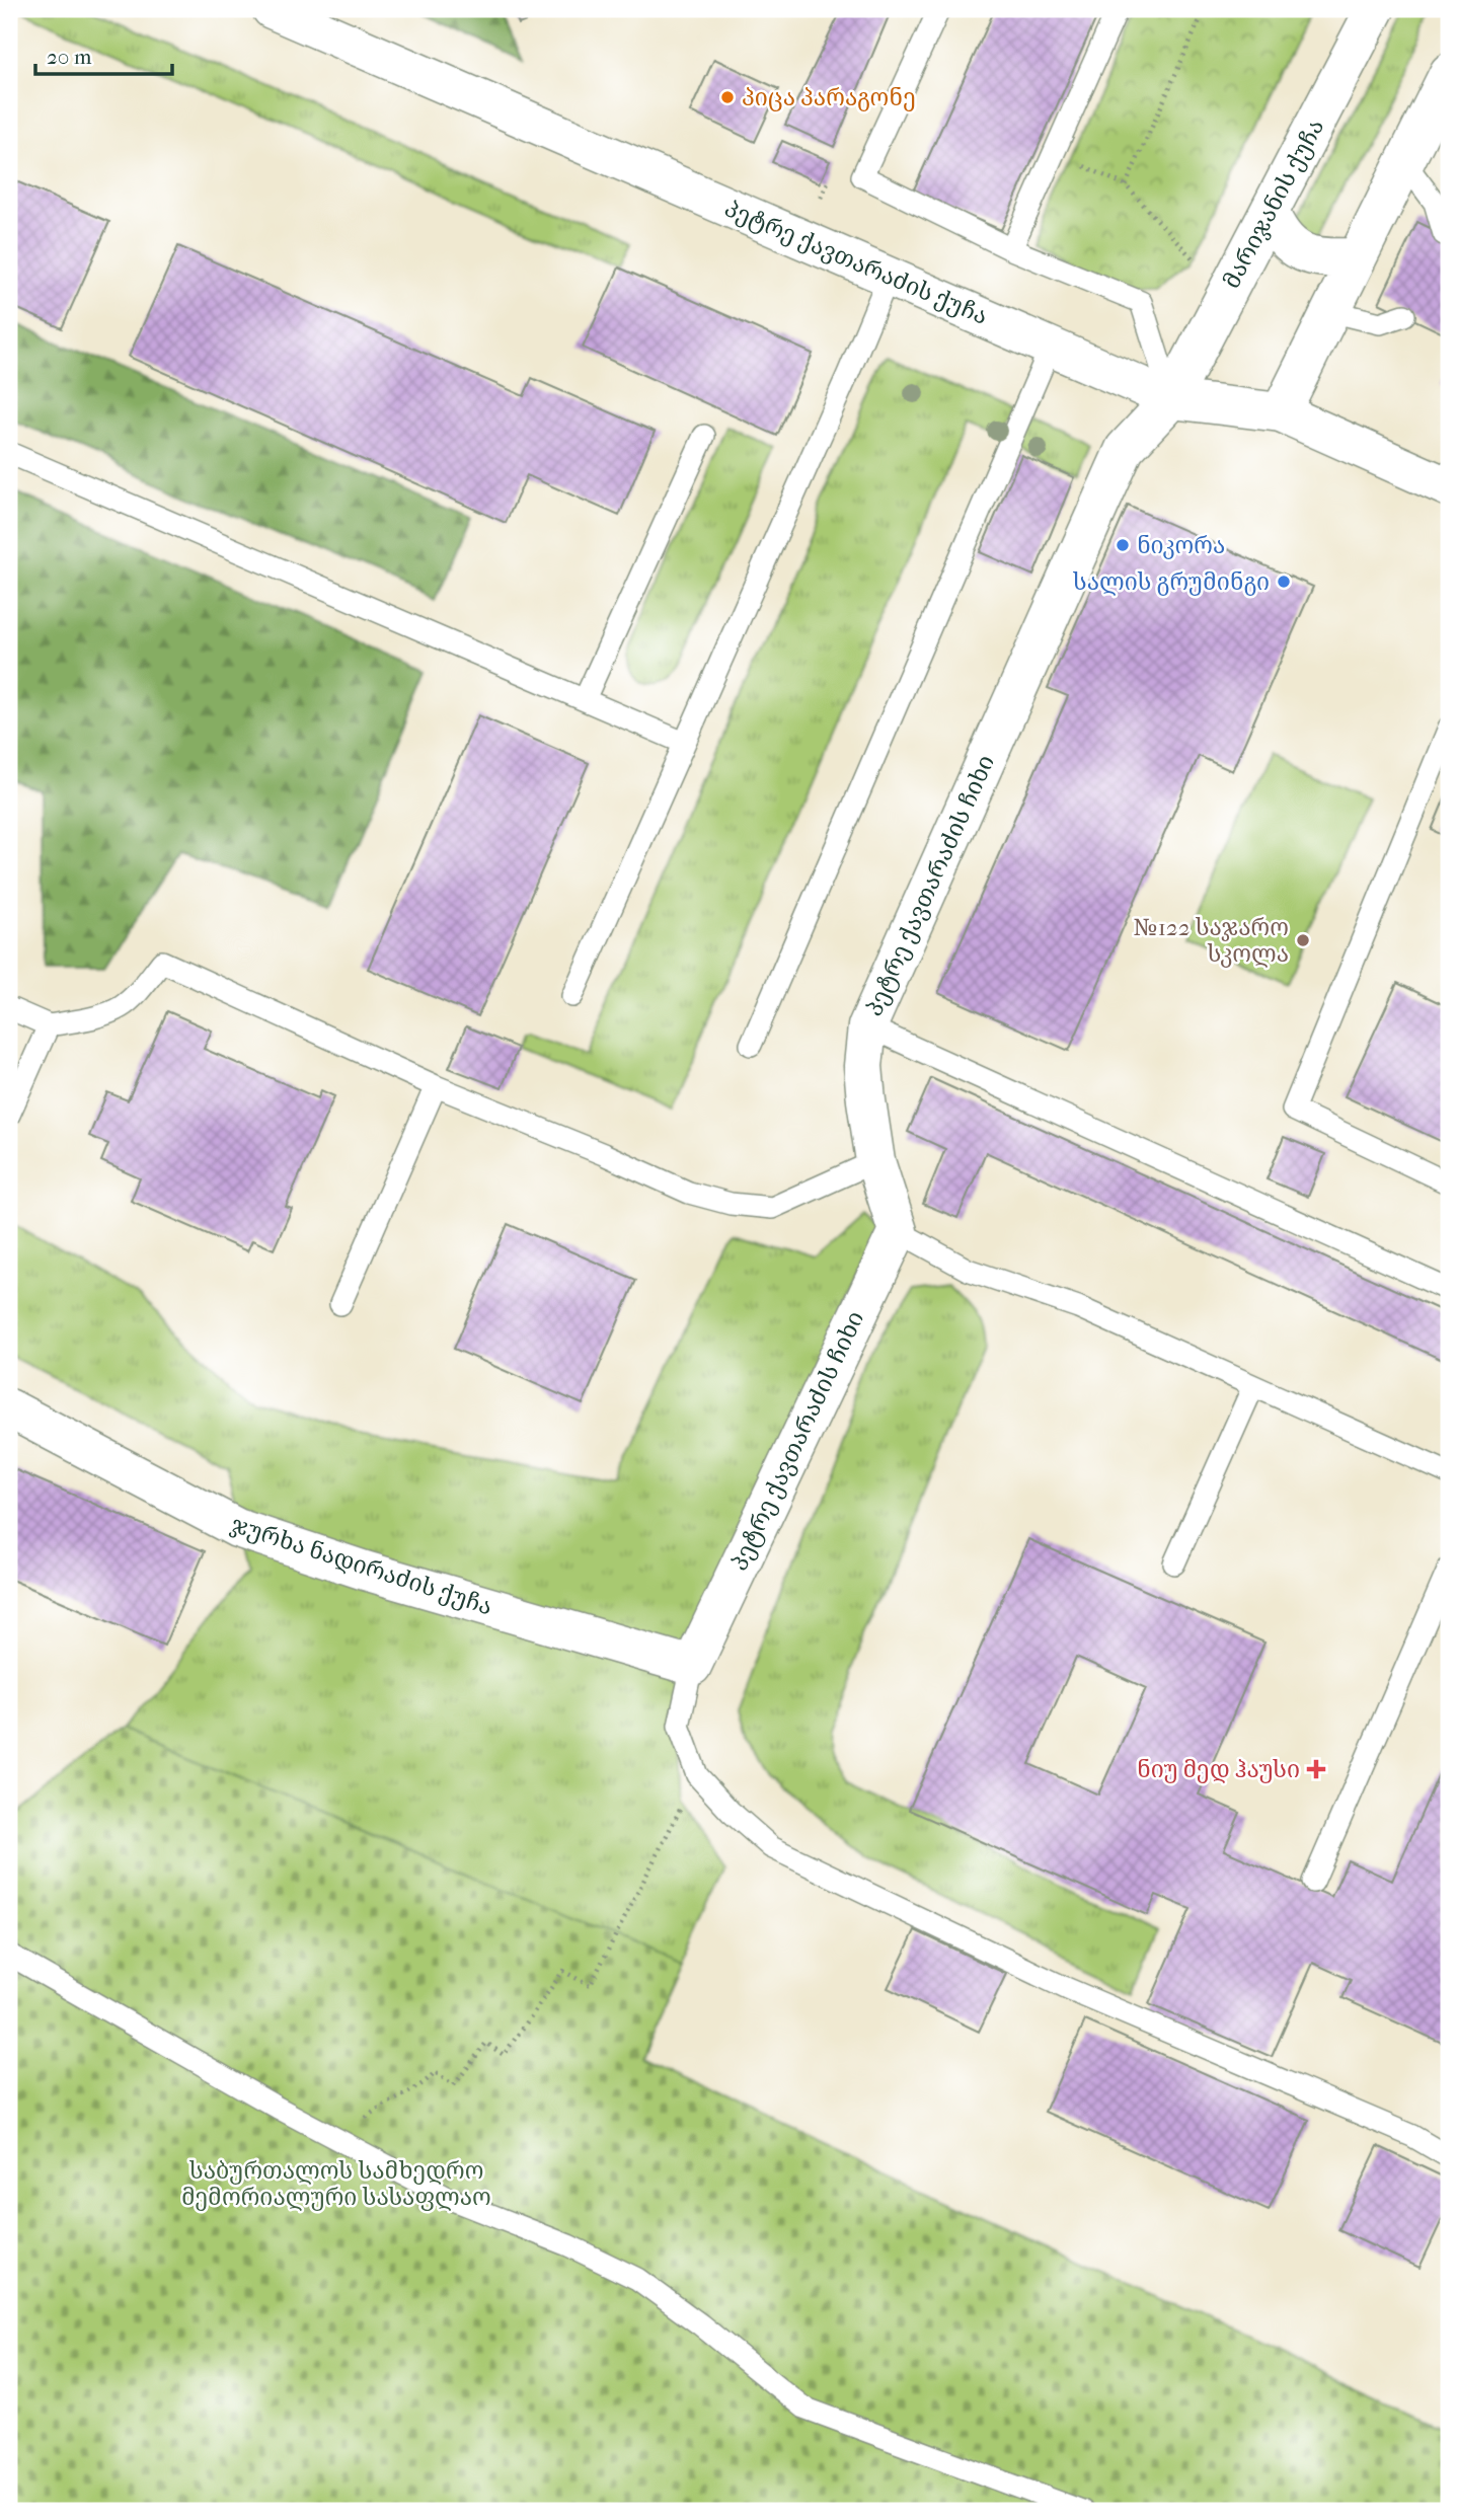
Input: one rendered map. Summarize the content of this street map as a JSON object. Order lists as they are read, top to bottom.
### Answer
{
  "streets": {
    "street": [
      "მარიჯანის ქუჩა",
      "პეტრე ქავთარაძის ქუჩა",
      "პეტრე ქავთარაძის ჩიხი",
      "ჯურხა ნადირაძის ქუჩა"
    ]
  },
  "crossings": [
    ["მარიჯანის ქუჩა", "პეტრე ქავთარაძის ქუჩა"],
    ["მარიჯანის ქუჩა", "პეტრე ქავთარაძის ჩიხი"],
    ["პეტრე ქავთარაძის ქუჩა", "პეტრე ქავთარაძის ჩიხი"],
    ["პეტრე ქავთარაძის ჩიხი", "ჯურხა ნადირაძის ქუჩა"]
  ],
  "parks": ["საბურთალოს სამხედრო მემორიალური სასაფლაო"],
  "places": {
    "other": [
      "პიცა პარაგონე",
      "ნიკორა",
      "სალის გრუმინგი",
      "№122 საჯარო სკოლა"
    ],
    "health": ["ნიუ მედ ჰაუსი"]
  },
  "scale_bar": "20 m"
}
